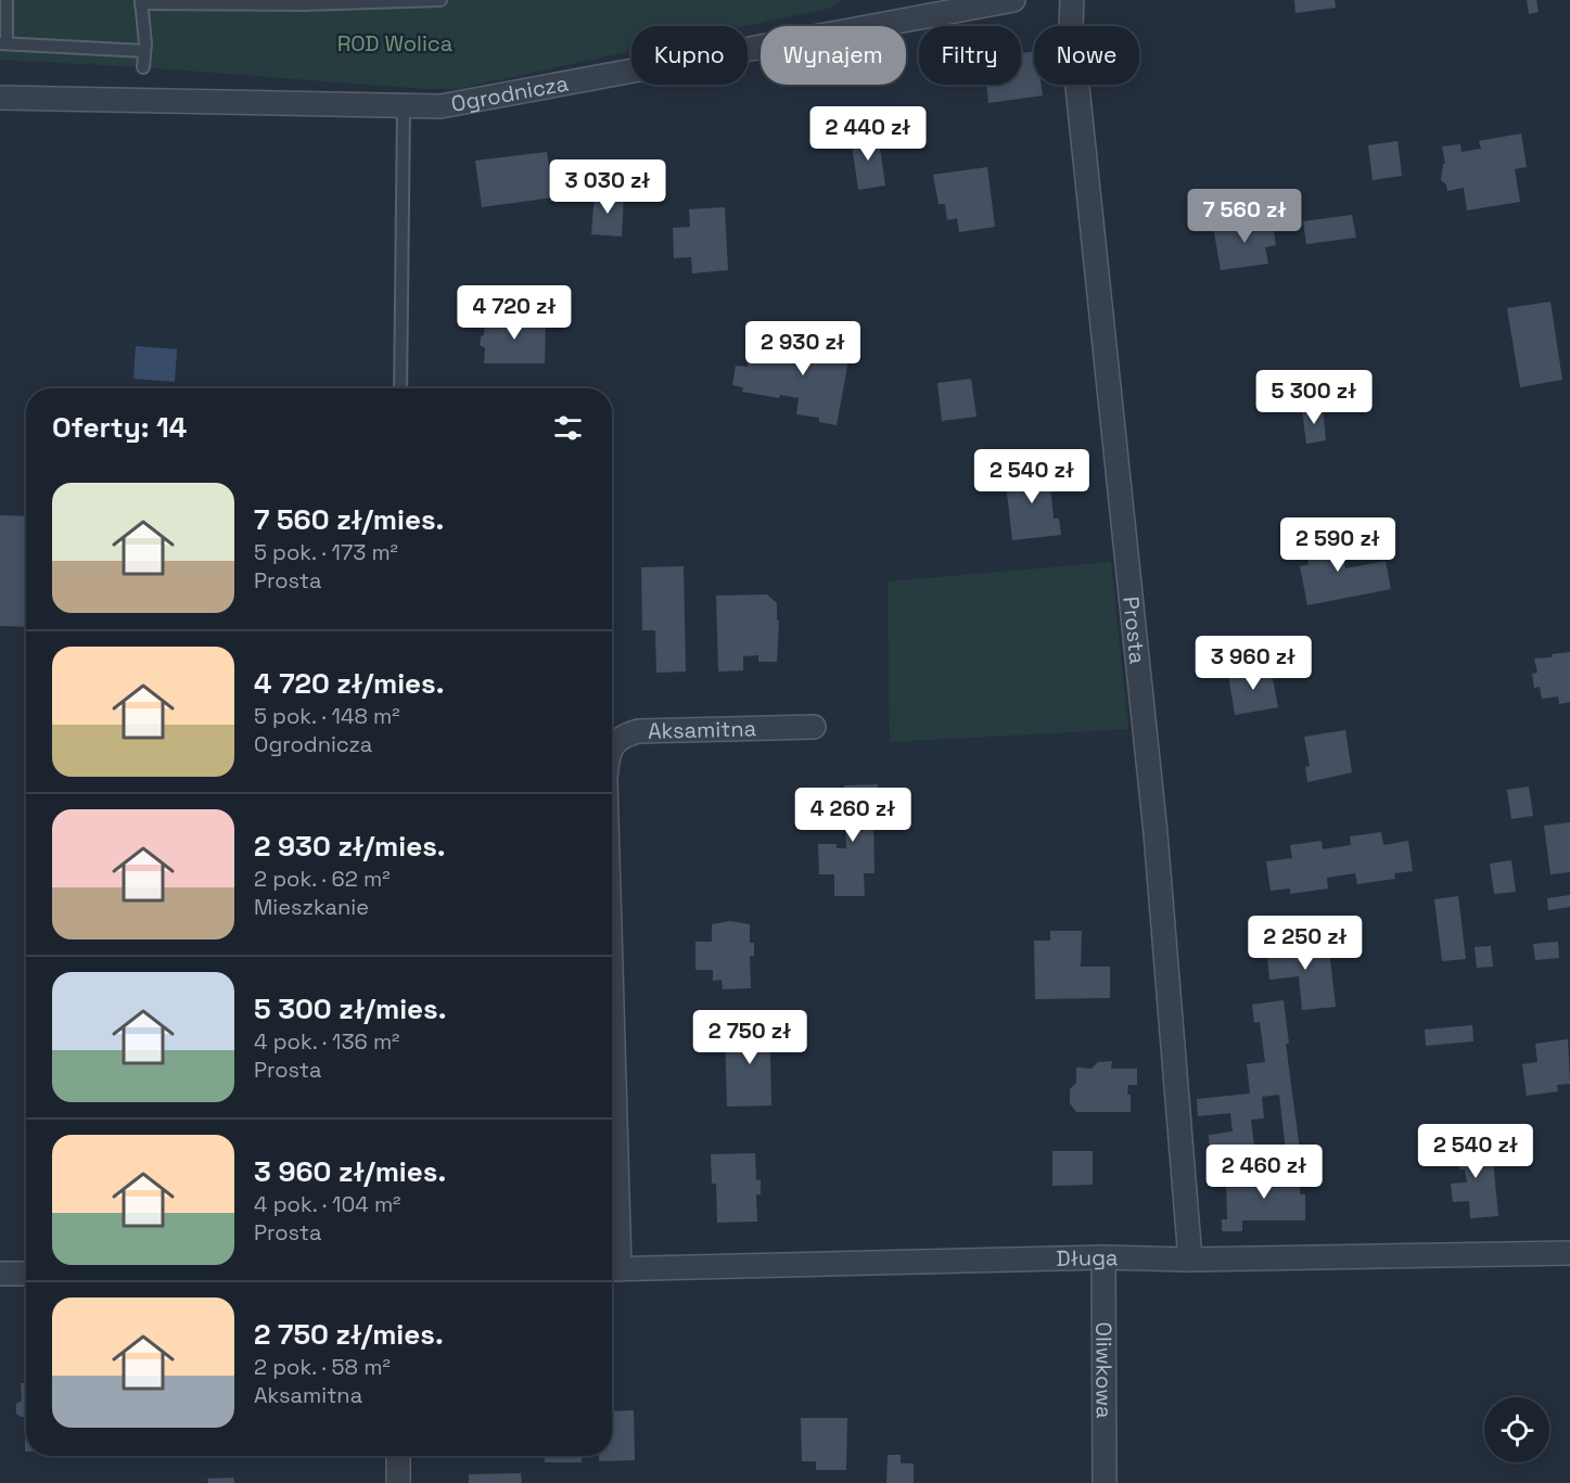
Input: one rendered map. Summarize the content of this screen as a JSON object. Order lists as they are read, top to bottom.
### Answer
{
  "streets": {
    "street": [
      "Ogrodnicza",
      "Prosta",
      "Aksamitna",
      "Długa",
      "Oliwkowa"
    ]
  },
  "crossings": [
    ["Prosta", "Długa"],
    ["Długa", "Oliwkowa"]
  ],
  "parks": ["ROD Wolica"],
  "page": {
    "chip": [
      "Kupno",
      "Wynajem",
      "Filtry",
      "Nowe"
    ],
    "price": [
      "2 440 zł",
      "3 030 zł",
      "7 560 zł",
      "4 720 zł",
      "2 930 zł",
      "5 300 zł",
      "2 540 zł",
      "2 590 zł",
      "3 960 zł",
      "4 260 zł",
      "2 250 zł",
      "2 750 zł",
      "2 540 zł",
      "2 460 zł"
    ],
    "heading": "Oferty: 14",
    "list": [
      {
        "name": "7 560 zł/mies.",
        "note": "5 pok. · 173 m² · Prosta"
      },
      {
        "name": "4 720 zł/mies.",
        "note": "5 pok. · 148 m² · Ogrodnicza"
      },
      {
        "name": "2 930 zł/mies.",
        "note": "2 pok. · 62 m² · Mieszkanie"
      },
      {
        "name": "5 300 zł/mies.",
        "note": "4 pok. · 136 m² · Prosta"
      },
      {
        "name": "3 960 zł/mies.",
        "note": "4 pok. · 104 m² · Prosta"
      },
      {
        "name": "2 750 zł/mies.",
        "note": "2 pok. · 58 m² · Aksamitna"
      }
    ]
  }
}
